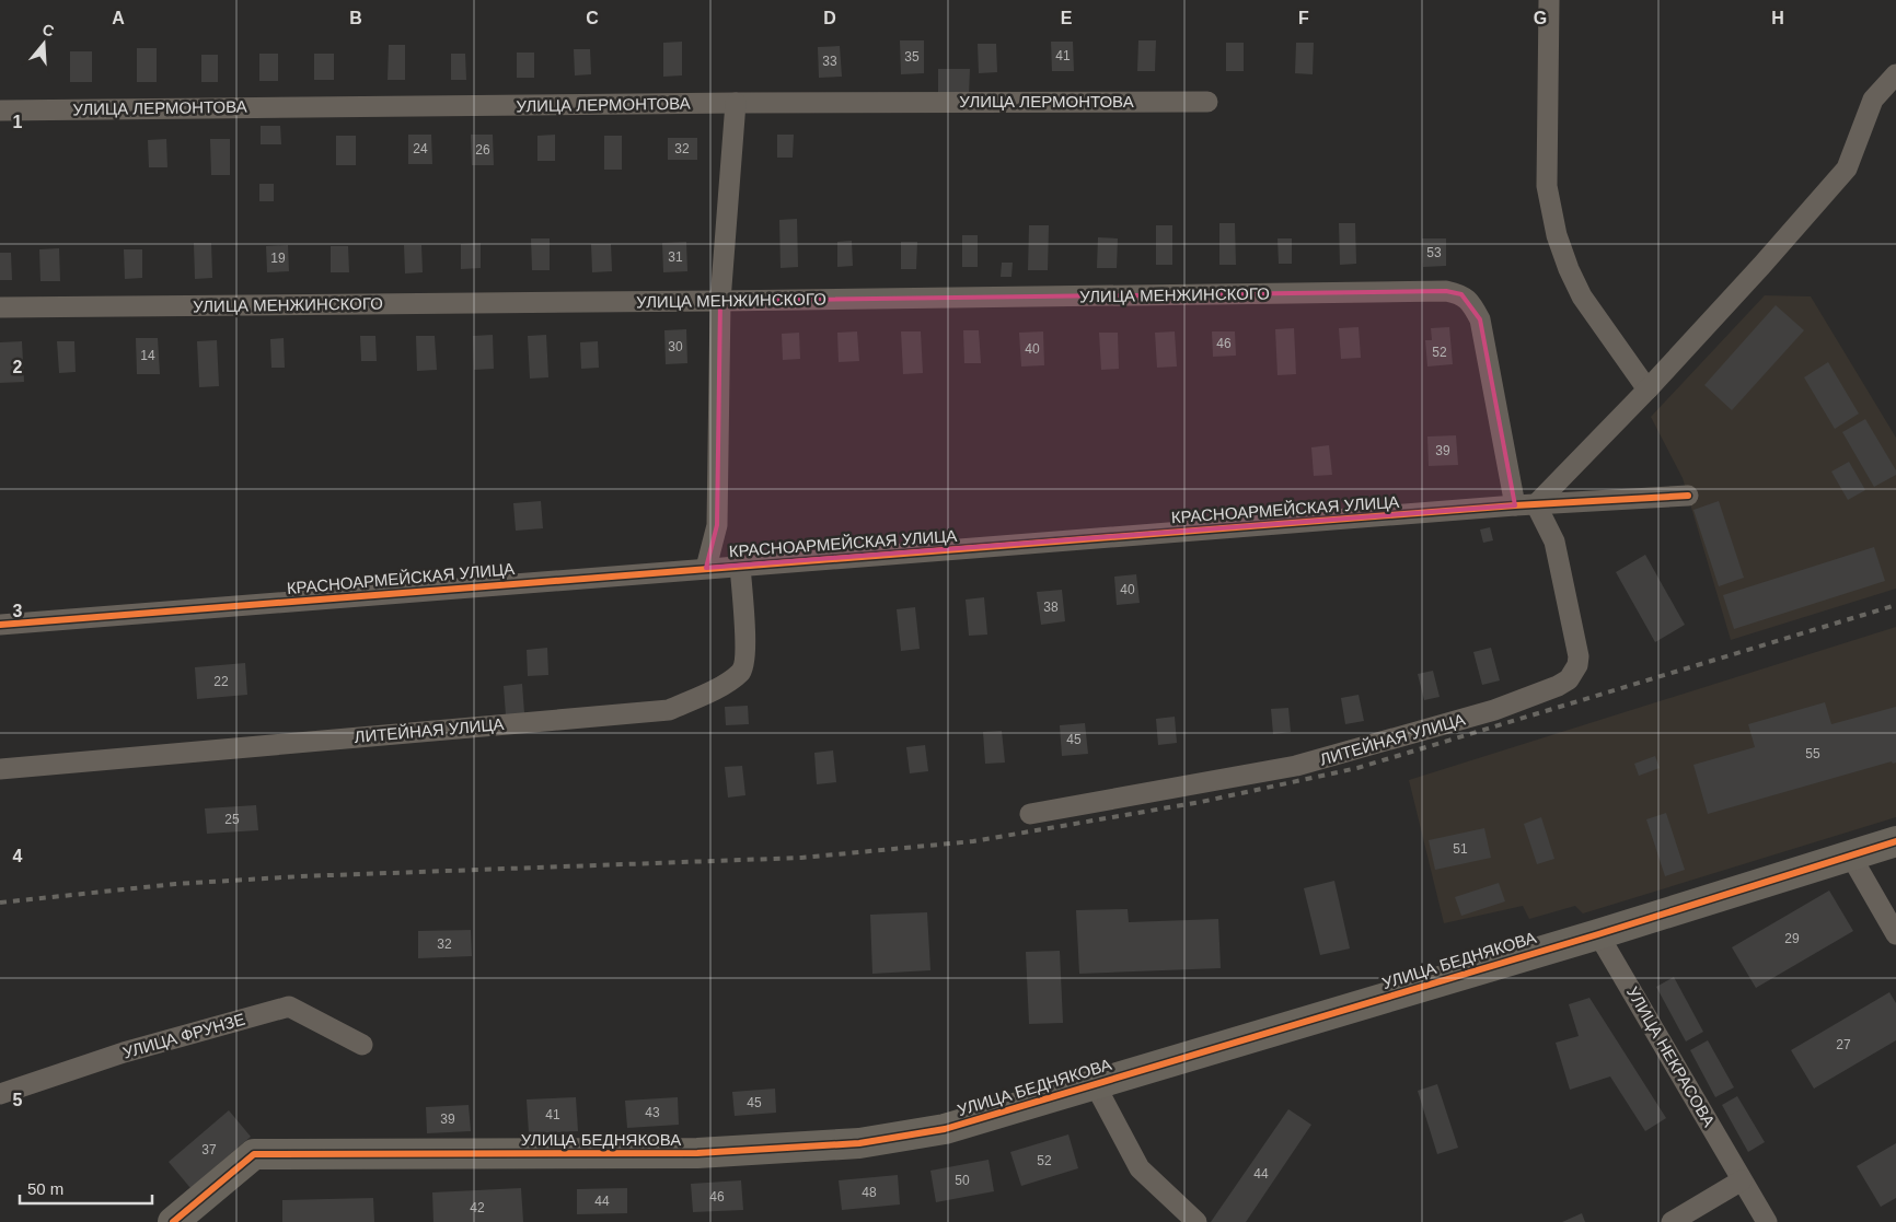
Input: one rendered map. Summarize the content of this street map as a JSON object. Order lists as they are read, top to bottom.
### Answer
{
  "streets": {
    "street": [
      "УЛИЦА ЛЕРМОНТОВА",
      "УЛИЦА МЕНЖИНСКОГО",
      "КРАСНОАРМЕЙСКАЯ УЛИЦА",
      "ЛИТЕЙНАЯ УЛИЦА",
      "УЛИЦА БЕДНЯКОВА",
      "УЛИЦА ФРУНЗЕ",
      "УЛИЦА НЕКРАСОВА"
    ]
  },
  "crossings": [
    ["УЛИЦА МЕНЖИНСКОГО", "КРАСНОАРМЕЙСКАЯ УЛИЦА"],
    ["КРАСНОАРМЕЙСКАЯ УЛИЦА", "ЛИТЕЙНАЯ УЛИЦА"],
    ["УЛИЦА БЕДНЯКОВА", "УЛИЦА НЕКРАСОВА"]
  ],
  "house_numbers": [
    "41",
    "35",
    "33",
    "24",
    "32",
    "26",
    "53",
    "31",
    "19",
    "46",
    "30",
    "40",
    "52",
    "14",
    "39",
    "40",
    "38",
    "22",
    "45",
    "55",
    "25",
    "51",
    "29",
    "32",
    "27",
    "45",
    "43",
    "41",
    "39",
    "37",
    "52",
    "44",
    "50",
    "48",
    "46",
    "44",
    "42"
  ],
  "scale_bar": "50 m",
  "north": "top",
  "grid": {
    "columns": [
      "A",
      "B",
      "C",
      "D",
      "E",
      "F",
      "G",
      "H"
    ],
    "rows": [
      "1",
      "2",
      "3",
      "4",
      "5"
    ]
  }
}
